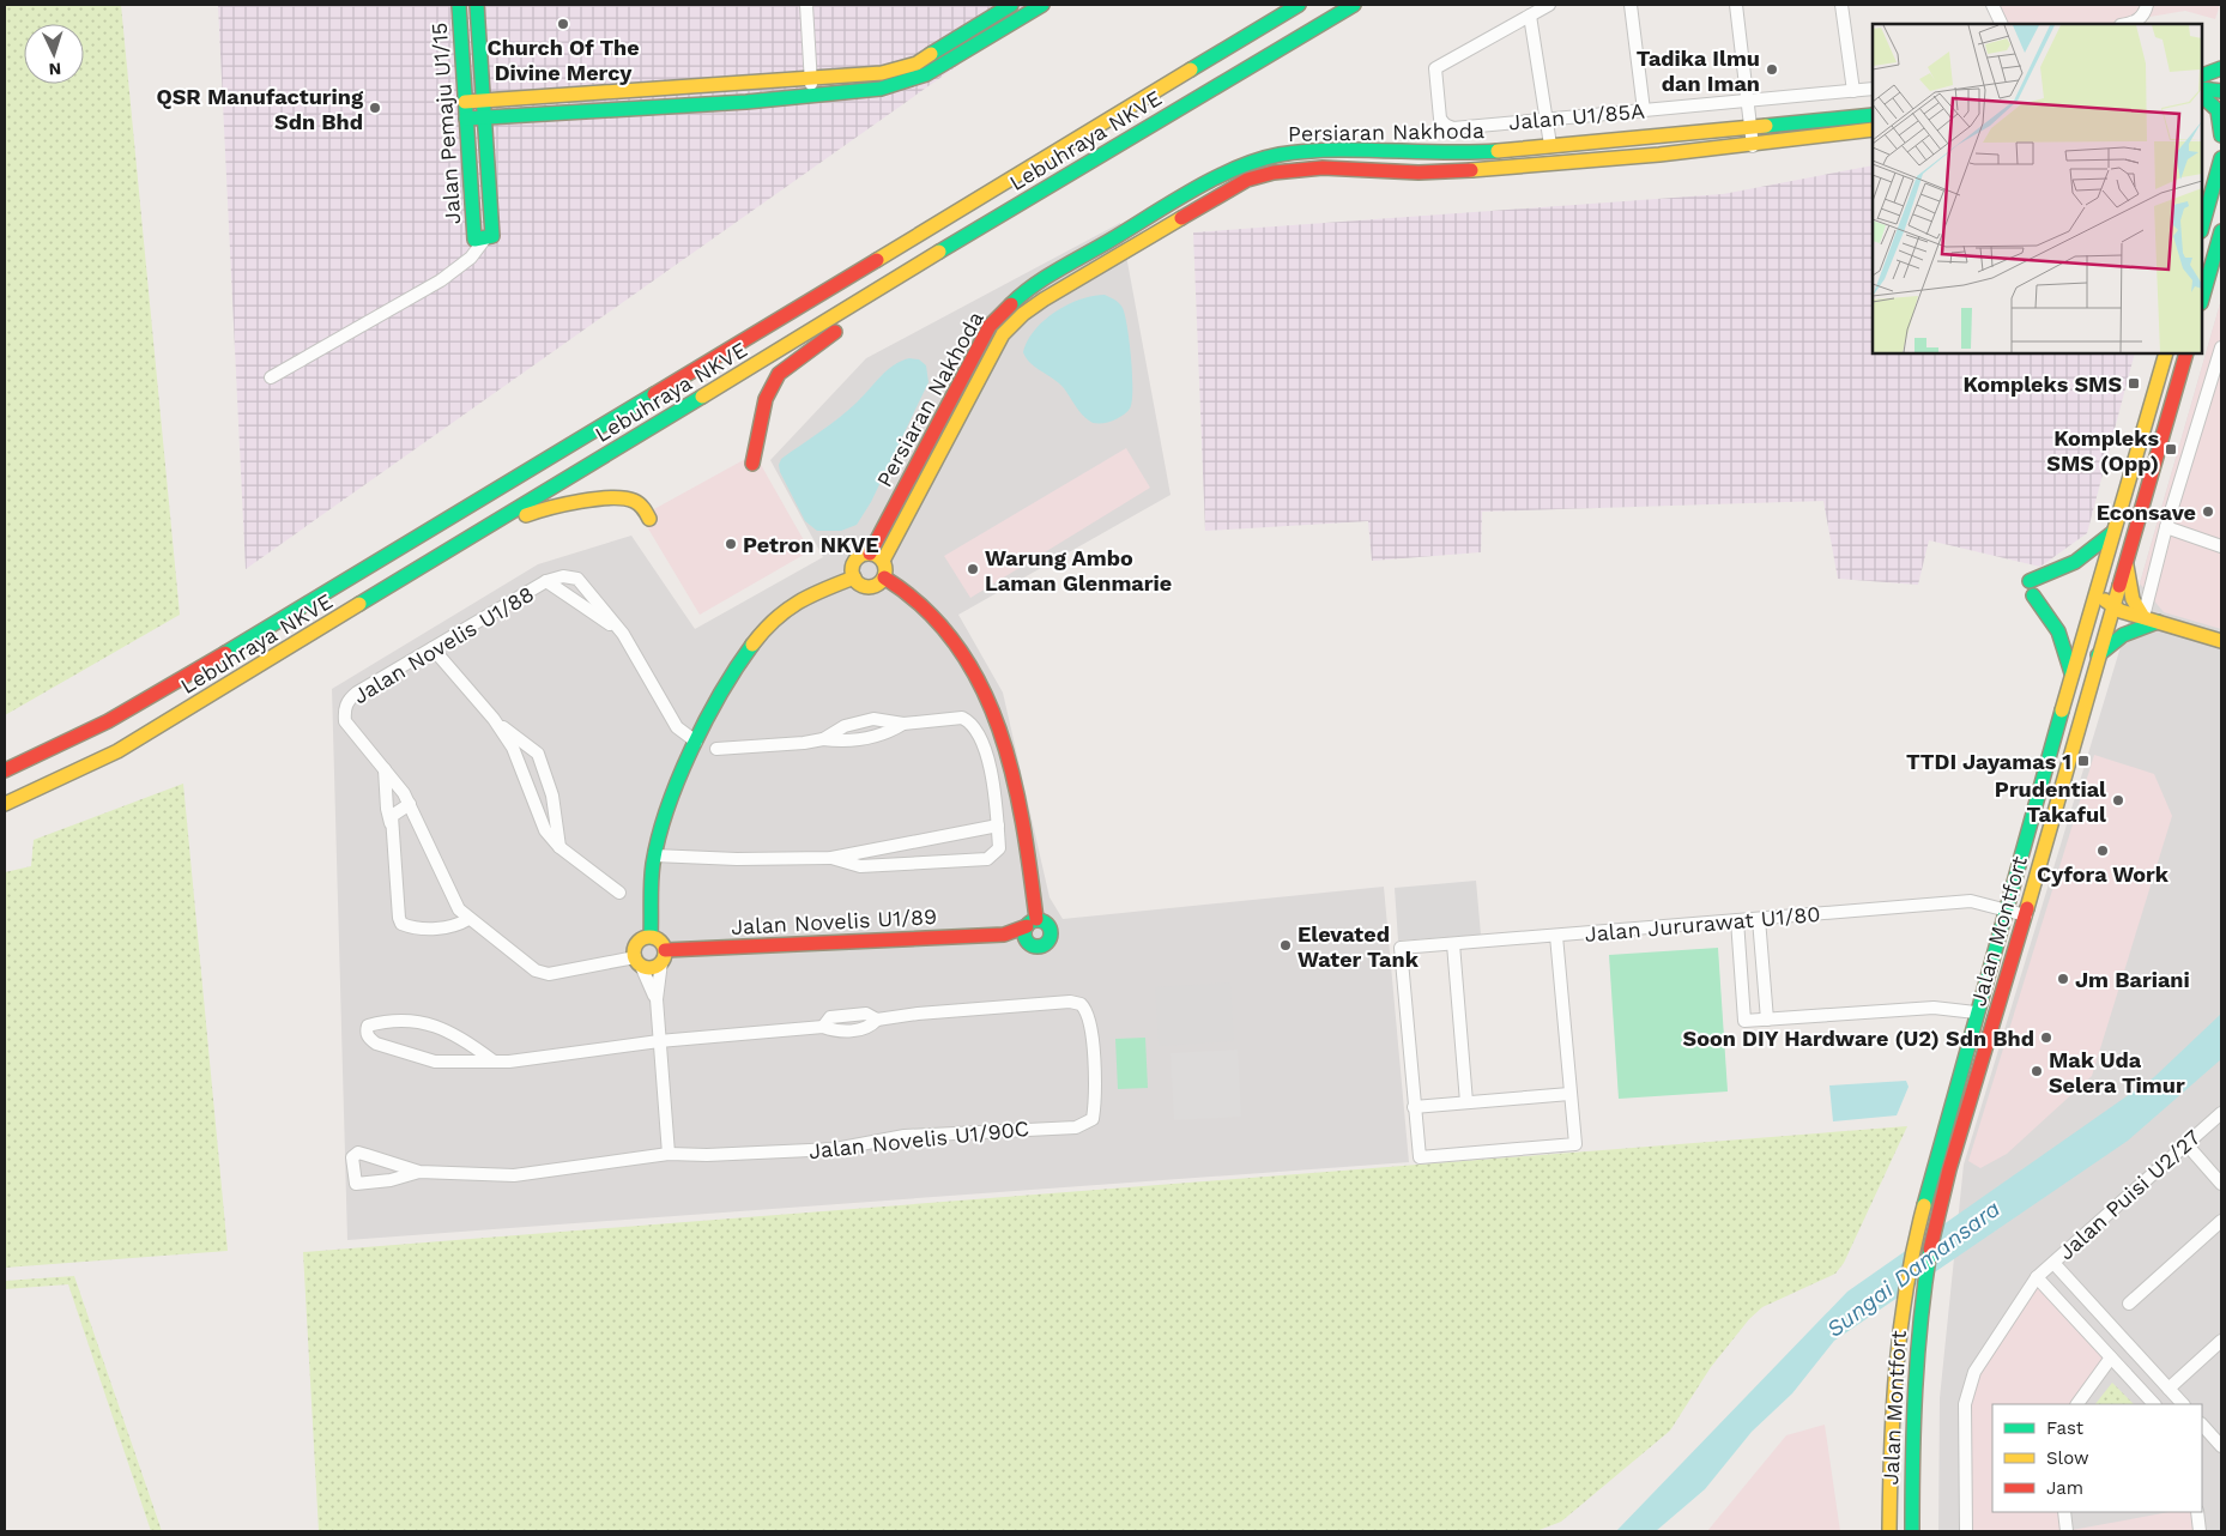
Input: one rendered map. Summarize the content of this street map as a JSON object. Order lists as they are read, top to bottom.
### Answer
{
  "streets": {
    "main road": [
      "Jalan Pemaju U1/15",
      "Persiaran Nakhoda",
      "Lebuhraya NKVE",
      "Jalan Novelis U1/89",
      "Jalan Montfort"
    ],
    "street": [
      "Jalan U1/85A",
      "Jalan Novelis U1/88",
      "Jalan Jururawat U1/80",
      "Jalan Novelis U1/90C",
      "Jalan Puisi U2/27"
    ]
  },
  "crossings": [
    ["Jalan Novelis U1/88", "Jalan Novelis U1/89"],
    ["Jalan Jururawat U1/80", "Jalan Montfort"]
  ],
  "water": ["Sungai Damansara"],
  "places": {
    "other": [
      "Church Of The Divine Mercy",
      "Tadika Ilmu dan Iman",
      "QSR Manufacturing Sdn Bhd",
      "Econsave",
      "Petron NKVE",
      "Warung Ambo Laman Glenmarie",
      "Prudential Takaful",
      "Cyfora Work",
      "Elevated Water Tank",
      "Jm Bariani",
      "Soon DIY Hardware (U2) Sdn Bhd",
      "Mak Uda Selera Timur"
    ],
    "transit": ["Kompleks SMS", "Kompleks SMS (Opp)", "TTDI Jayamas 1"]
  },
  "legend": ["Fast", "Slow", "Jam"],
  "north": "bottom"
}
